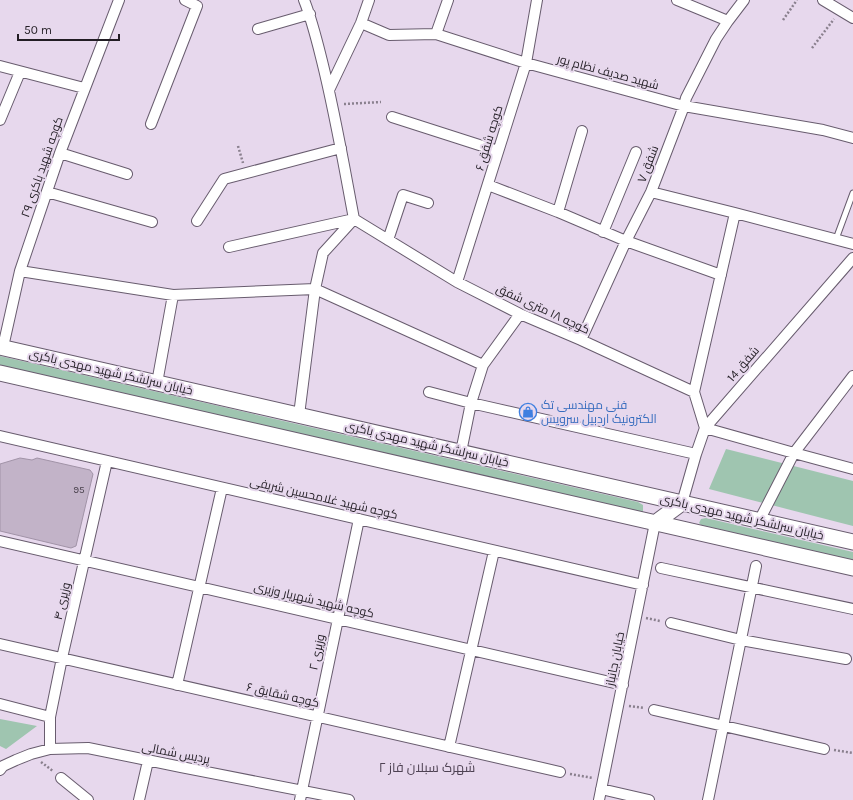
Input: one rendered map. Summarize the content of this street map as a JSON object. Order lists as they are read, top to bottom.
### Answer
{
  "streets": {
    "main road": ["خیابان سرلشکر شهید مهدی باکری"],
    "street": [
      "شهید صدیف نظام پور",
      "کوچه شفق ۶",
      "شفق ۷",
      "کوچه شهید باکری ۲۹",
      "کوچه ۱۸ متری شفق",
      "شفق 14",
      "کوچه شهید غلامحسین شریفی",
      "کوچه شهید شهریار وزیری",
      "وزیری ۴",
      "وزیری ۲",
      "خیابان جانباز",
      "کوچه شقایق ۶",
      "پردیس شمالی"
    ]
  },
  "crossings": [
    ["شهید صدیف نظام پور", "کوچه شفق ۶"],
    ["شهید صدیف نظام پور", "شفق ۷"],
    ["کوچه شفق ۶", "کوچه ۱۸ متری شفق"],
    ["شفق ۷", "کوچه ۱۸ متری شفق"],
    ["کوچه شهید باکری ۲۹", "خیابان سرلشکر شهید مهدی باکری"],
    ["شفق 14", "خیابان سرلشکر شهید مهدی باکری"],
    ["خیابان سرلشکر شهید مهدی باکری", "خیابان جانباز"],
    ["کوچه شهید غلامحسین شریفی", "وزیری ۴"],
    ["کوچه شهید غلامحسین شریفی", "وزیری ۲"],
    ["کوچه شهید غلامحسین شریفی", "خیابان جانباز"],
    ["کوچه شهید شهریار وزیری", "وزیری ۴"],
    ["کوچه شهید شهریار وزیری", "وزیری ۲"],
    ["کوچه شهید شهریار وزیری", "خیابان جانباز"],
    ["وزیری ۴", "کوچه شقایق ۶"],
    ["وزیری ۴", "پردیس شمالی"],
    ["وزیری ۲", "کوچه شقایق ۶"],
    ["وزیری ۲", "پردیس شمالی"]
  ],
  "districts": ["شهرک سبلان فاز ۲"],
  "places": {
    "shop": ["فنی مهندسی تک الکترونیک اردبیل سرویس"]
  },
  "house_numbers": ["95"],
  "scale_bar": "50 m"
}
